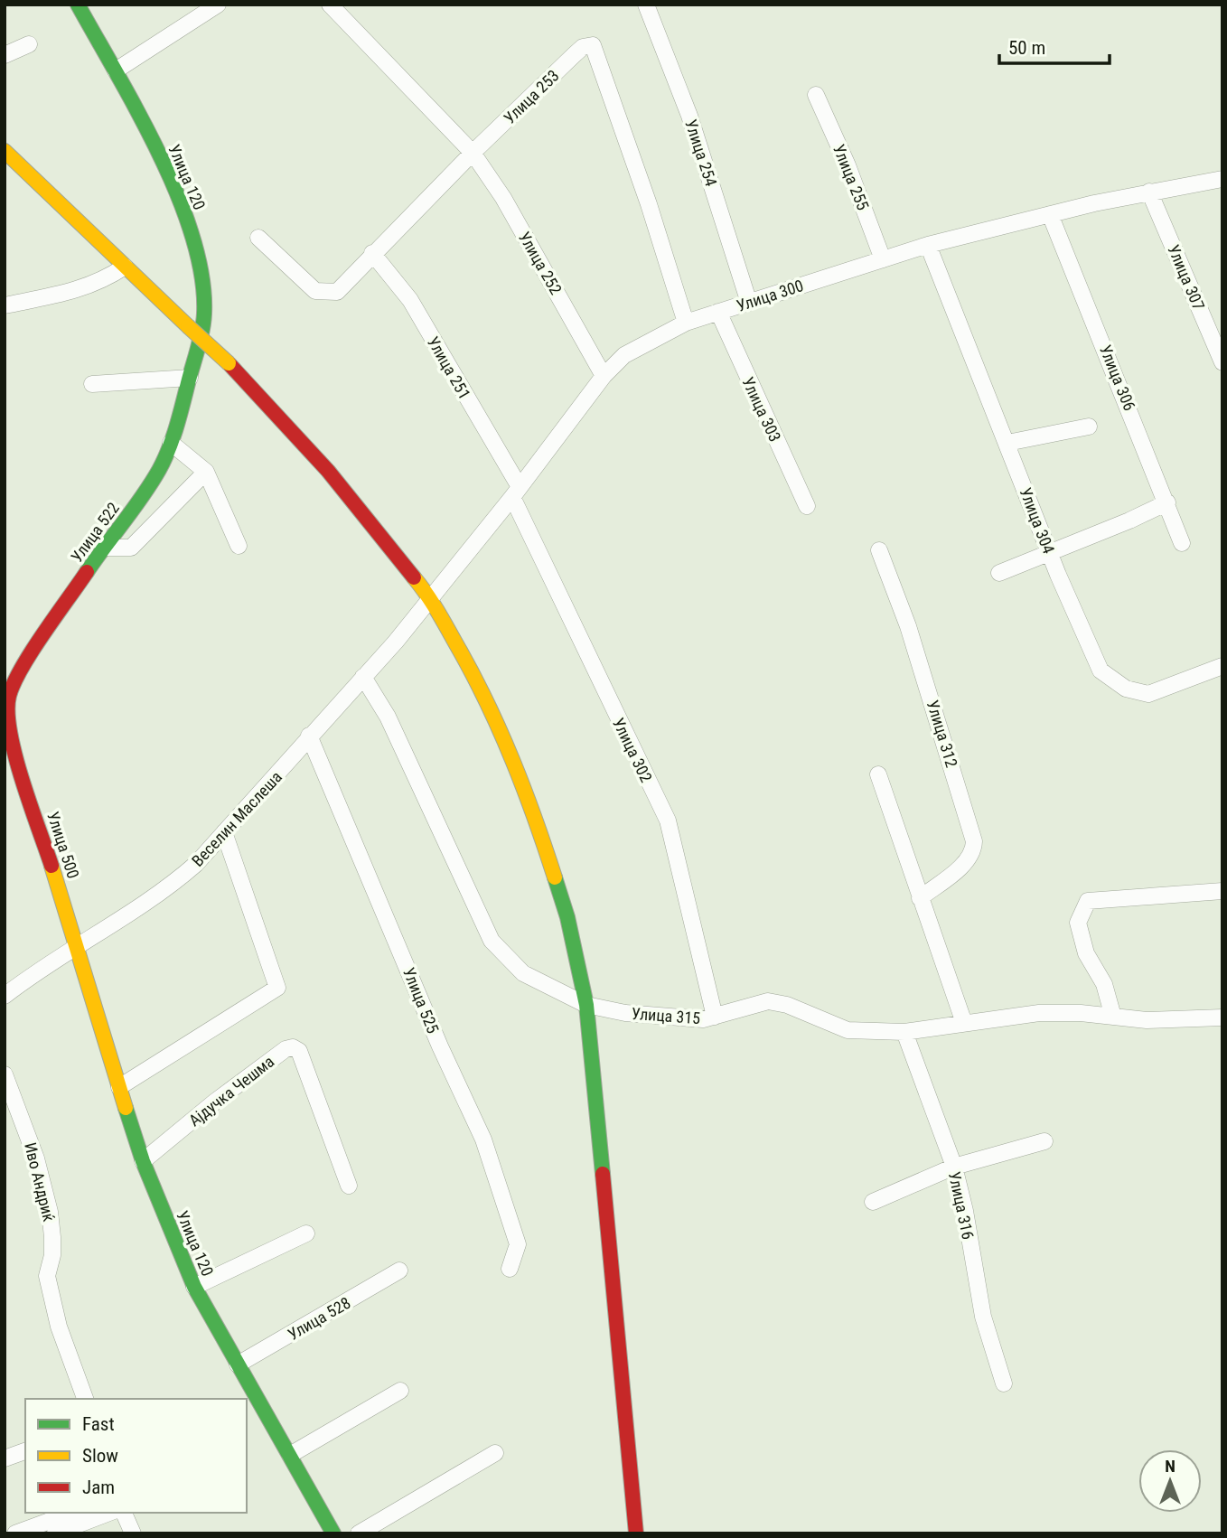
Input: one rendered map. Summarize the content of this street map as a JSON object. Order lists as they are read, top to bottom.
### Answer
{
  "streets": {
    "street": [
      "Улица 253",
      "Улица 254",
      "Улица 120",
      "Улица 255",
      "Улица 252",
      "Улица 307",
      "Улица 300",
      "Улица 251",
      "Улица 306",
      "Улица 303",
      "Улица 304",
      "Улица 522",
      "Улица 312",
      "Улица 302",
      "Веселин Маслеша",
      "Улица 500",
      "Улица 525",
      "Улица 315",
      "Ајдучка Чешма",
      "Иво Андриќ",
      "Улица 316",
      "Улица 528"
    ]
  },
  "crossings": [
    ["Улица 253", "Улица 252"],
    ["Улица 253", "Улица 300"],
    ["Улица 254", "Улица 300"],
    ["Улица 120", "Улица 522"],
    ["Улица 120", "Веселин Маслеша"],
    ["Улица 120", "Улица 500"],
    ["Улица 120", "Ајдучка Чешма"],
    ["Улица 120", "Улица 528"],
    ["Улица 255", "Улица 300"],
    ["Улица 252", "Улица 300"],
    ["Улица 307", "Улица 300"],
    ["Улица 300", "Улица 251"],
    ["Улица 300", "Улица 306"],
    ["Улица 300", "Улица 303"],
    ["Улица 300", "Улица 304"],
    ["Улица 300", "Улица 302"],
    ["Улица 300", "Веселин Маслеша"],
    ["Улица 251", "Улица 302"],
    ["Улица 522", "Улица 500"],
    ["Улица 302", "Улица 315"],
    ["Веселин Маслеша", "Улица 500"],
    ["Веселин Маслеша", "Улица 525"],
    ["Веселин Маслеша", "Улица 315"],
    ["Улица 315", "Улица 316"]
  ],
  "legend": ["Fast", "Slow", "Jam"],
  "scale_bar": "50 m",
  "north": "top"
}
